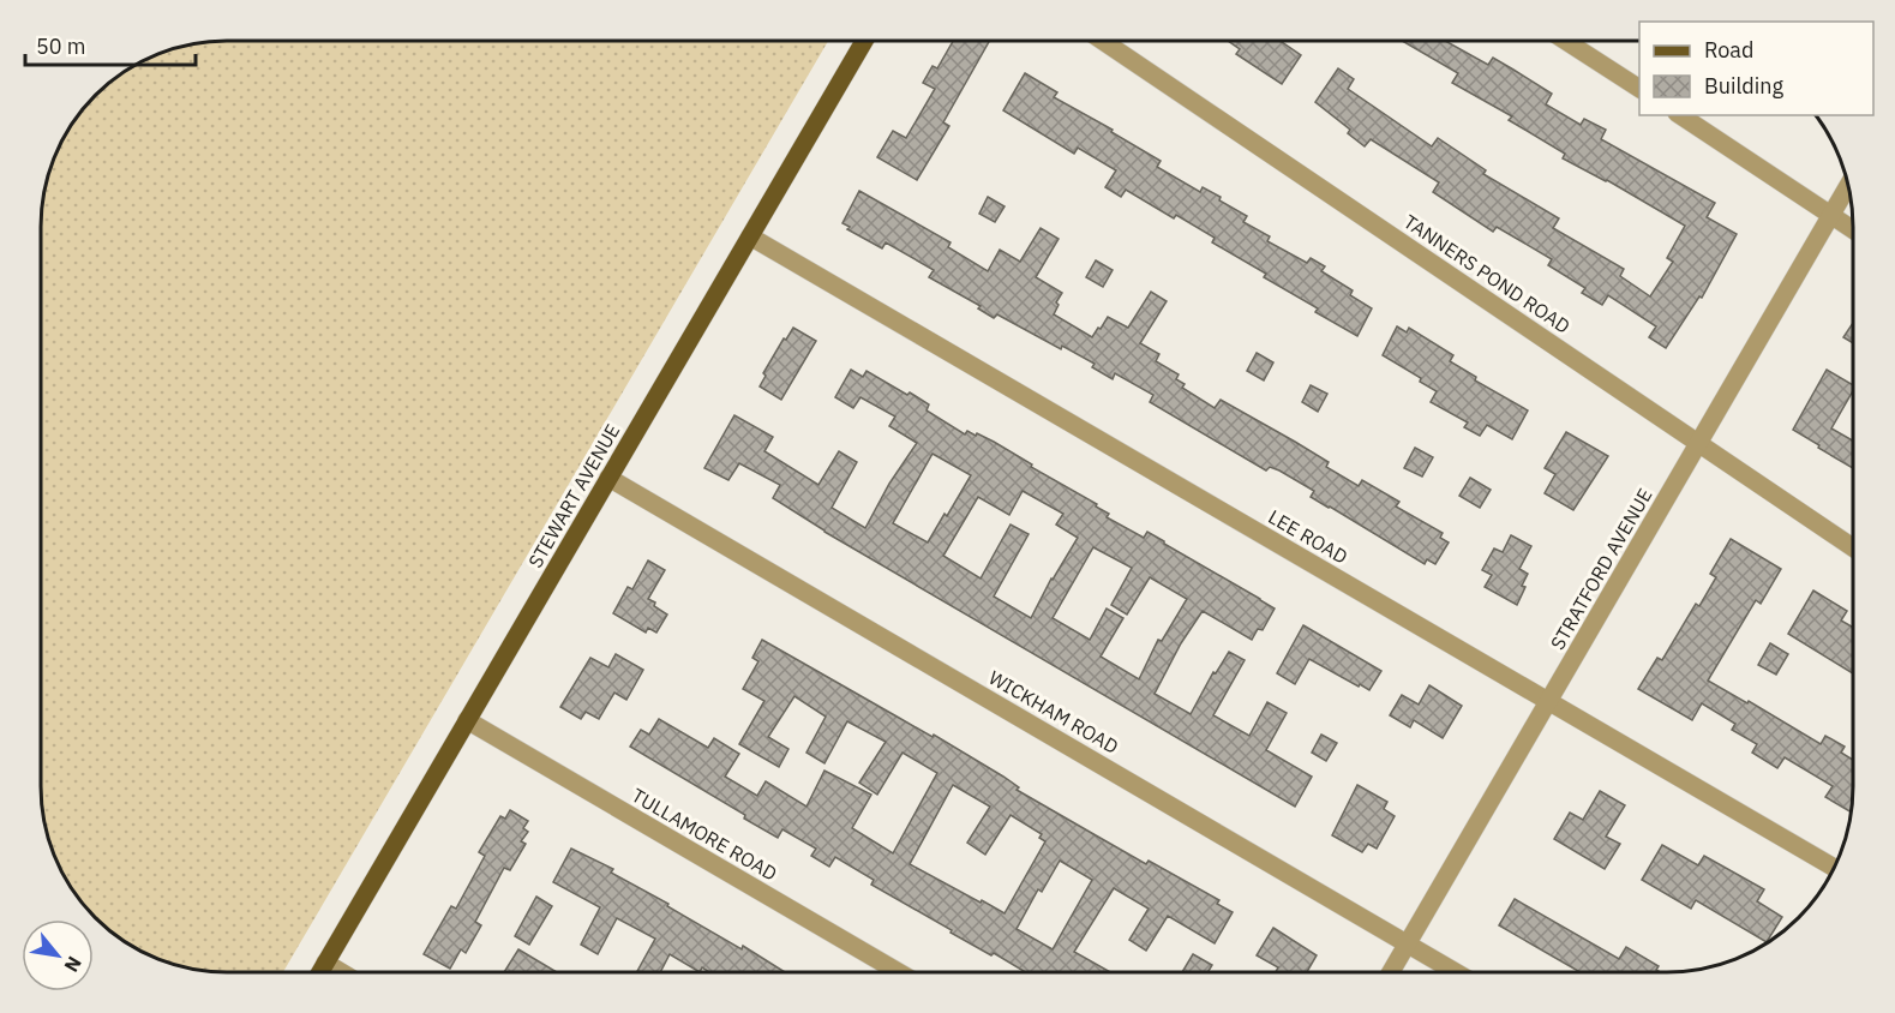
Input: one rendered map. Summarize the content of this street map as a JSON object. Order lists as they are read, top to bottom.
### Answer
{
  "streets": {
    "main road": ["STEWART AVENUE"],
    "street": [
      "TANNERS POND ROAD",
      "LEE ROAD",
      "STRATFORD AVENUE",
      "WICKHAM ROAD",
      "TULLAMORE ROAD"
    ]
  },
  "crossings": [
    ["TANNERS POND ROAD", "STRATFORD AVENUE"],
    ["STEWART AVENUE", "LEE ROAD"],
    ["STEWART AVENUE", "WICKHAM ROAD"],
    ["STEWART AVENUE", "TULLAMORE ROAD"],
    ["LEE ROAD", "STRATFORD AVENUE"],
    ["STRATFORD AVENUE", "WICKHAM ROAD"]
  ],
  "legend": ["Road", "Building"],
  "scale_bar": "50 m",
  "north": "bottom right"
}
